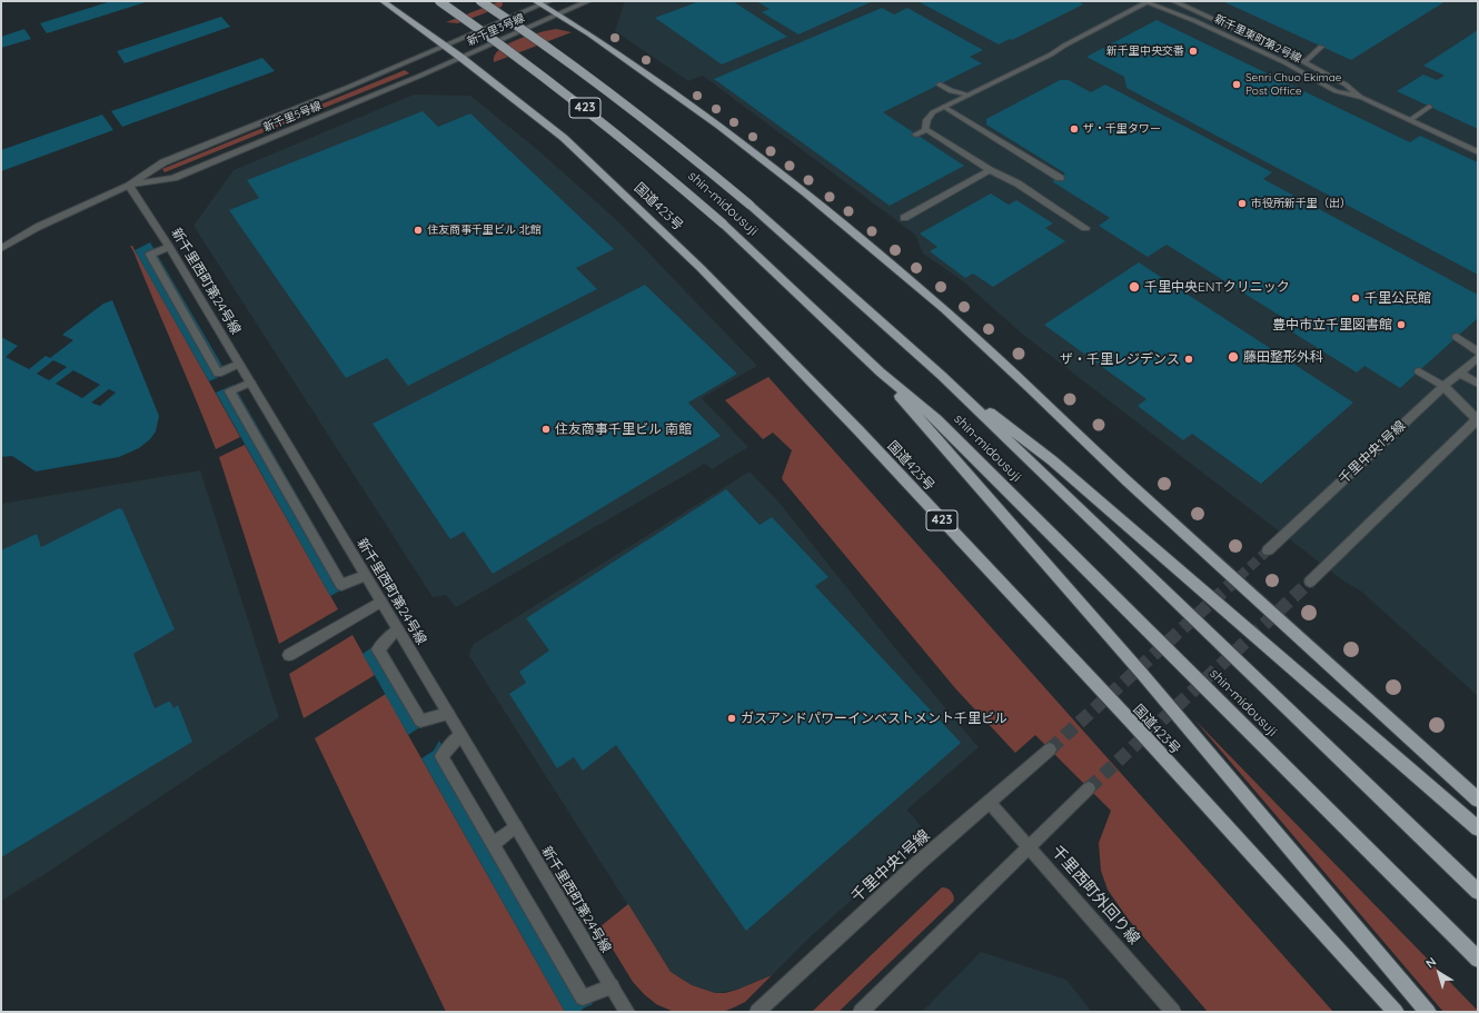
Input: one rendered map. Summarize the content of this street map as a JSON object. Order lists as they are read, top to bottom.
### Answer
{
  "streets": {
    "highway": ["423", "shin-midousuji", "国道423号"],
    "street": [
      "新千里3号線",
      "新千里東町第2号線",
      "新千里5号線",
      "新千里西町第24号線",
      "千里中央1号線",
      "千里西町外回り線"
    ]
  },
  "crossings": [
    ["新千里3号線", "新千里5号線"],
    ["新千里3号線", "国道423号"],
    ["新千里5号線", "国道423号"],
    ["新千里5号線", "新千里西町第24号線"],
    ["千里中央1号線", "千里西町外回り線"]
  ],
  "places": [
    "新千里中央交番",
    "Senri Chuo Ekimae Post Office",
    "ザ・千里タワー",
    "市役所新千里（出）",
    "住友商事千里ビル 北館",
    "千里中央ENTクリニック",
    "千里公民館",
    "豊中市立千里図書館",
    "藤田整形外科",
    "ザ・千里レジデンス",
    "住友商事千里ビル 南館",
    "ガスアンドパワーインベストメント千里ビル"
  ],
  "north": "top left"
}
